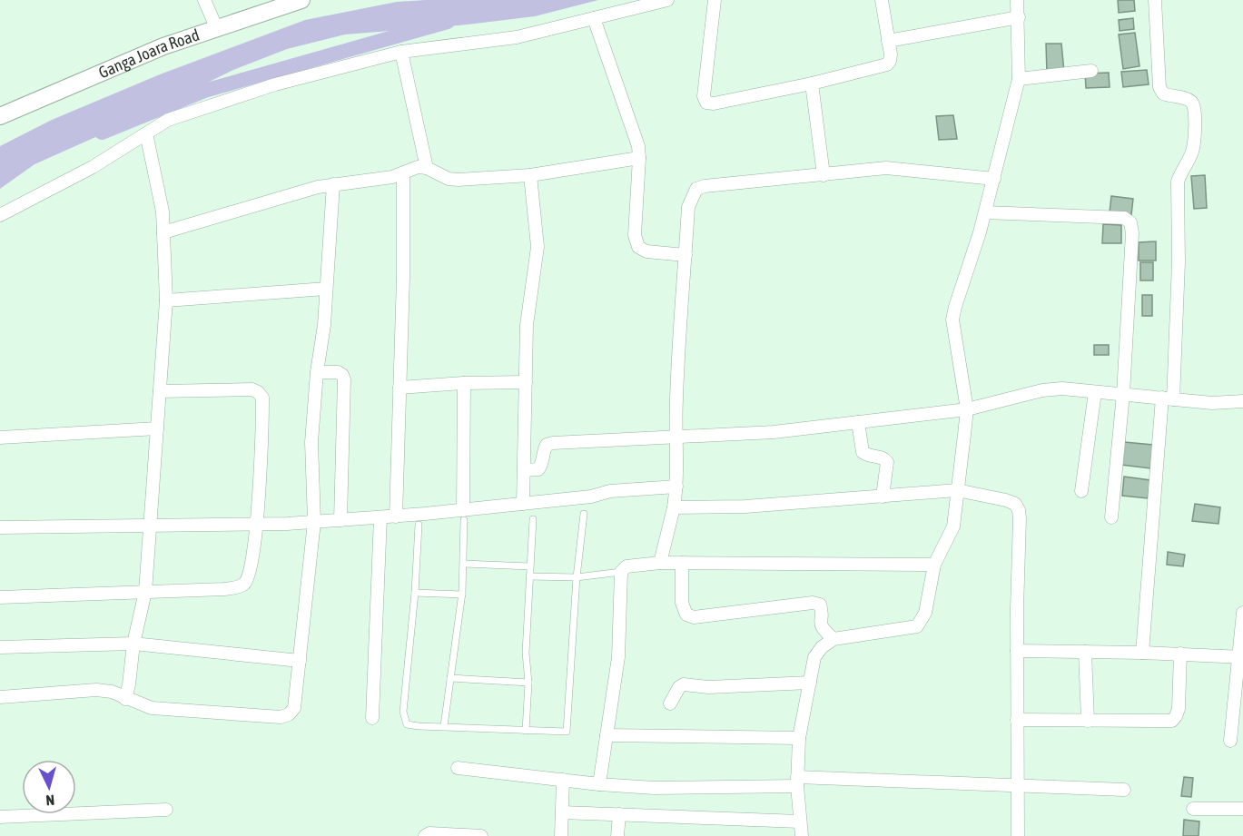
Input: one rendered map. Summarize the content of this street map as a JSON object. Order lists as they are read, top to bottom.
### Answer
{
  "streets": {
    "main road": ["Ganga Joara Road"]
  },
  "north": "bottom"
}
